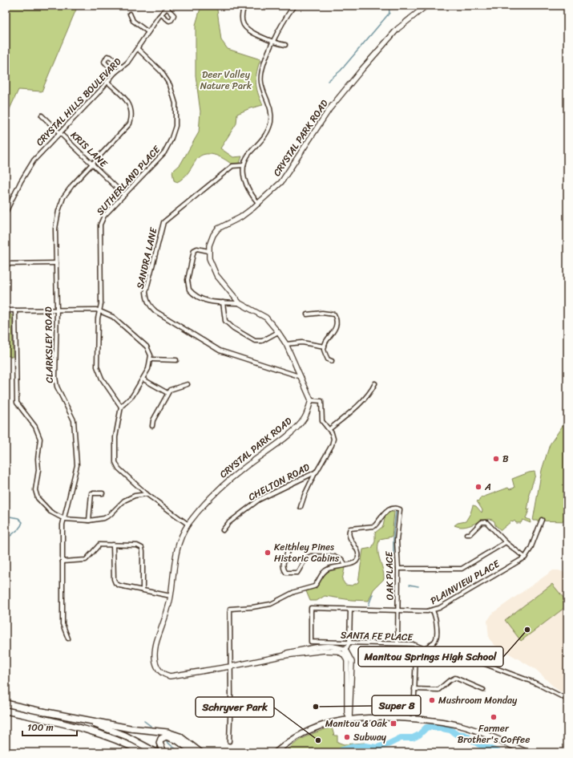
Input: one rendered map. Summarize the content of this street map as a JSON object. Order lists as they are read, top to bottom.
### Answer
{
  "streets": {
    "street": [
      "CRYSTAL HILLS BOULEVARD",
      "CRYSTAL PARK ROAD",
      "KRIS LANE",
      "SUTHERLAND PLACE",
      "SANDRA LANE",
      "CLARKSLEY ROAD",
      "CHELTON ROAD",
      "OAK PLACE",
      "PLAINVIEW PLACE",
      "SANTA FE PLACE"
    ]
  },
  "crossings": [
    ["CRYSTAL HILLS BOULEVARD", "KRIS LANE"],
    ["CRYSTAL HILLS BOULEVARD", "SUTHERLAND PLACE"],
    ["CRYSTAL HILLS BOULEVARD", "CLARKSLEY ROAD"],
    ["CRYSTAL PARK ROAD", "CHELTON ROAD"],
    ["KRIS LANE", "SUTHERLAND PLACE"],
    ["KRIS LANE", "CLARKSLEY ROAD"],
    ["OAK PLACE", "PLAINVIEW PLACE"],
    ["OAK PLACE", "SANTA FE PLACE"],
    ["PLAINVIEW PLACE", "SANTA FE PLACE"]
  ],
  "parks": ["Deer Valley Nature Park"],
  "places": {
    "other": [
      "B",
      "A",
      "Keithley Pines Historic Cabins",
      "Manitou Springs High School",
      "Mushroom Monday",
      "Super 8",
      "Farmer Brother's Coffee",
      "Subway",
      "Schryver Park"
    ],
    "transit": ["Manitou & Oak"]
  },
  "scale_bar": "100 m"
}
